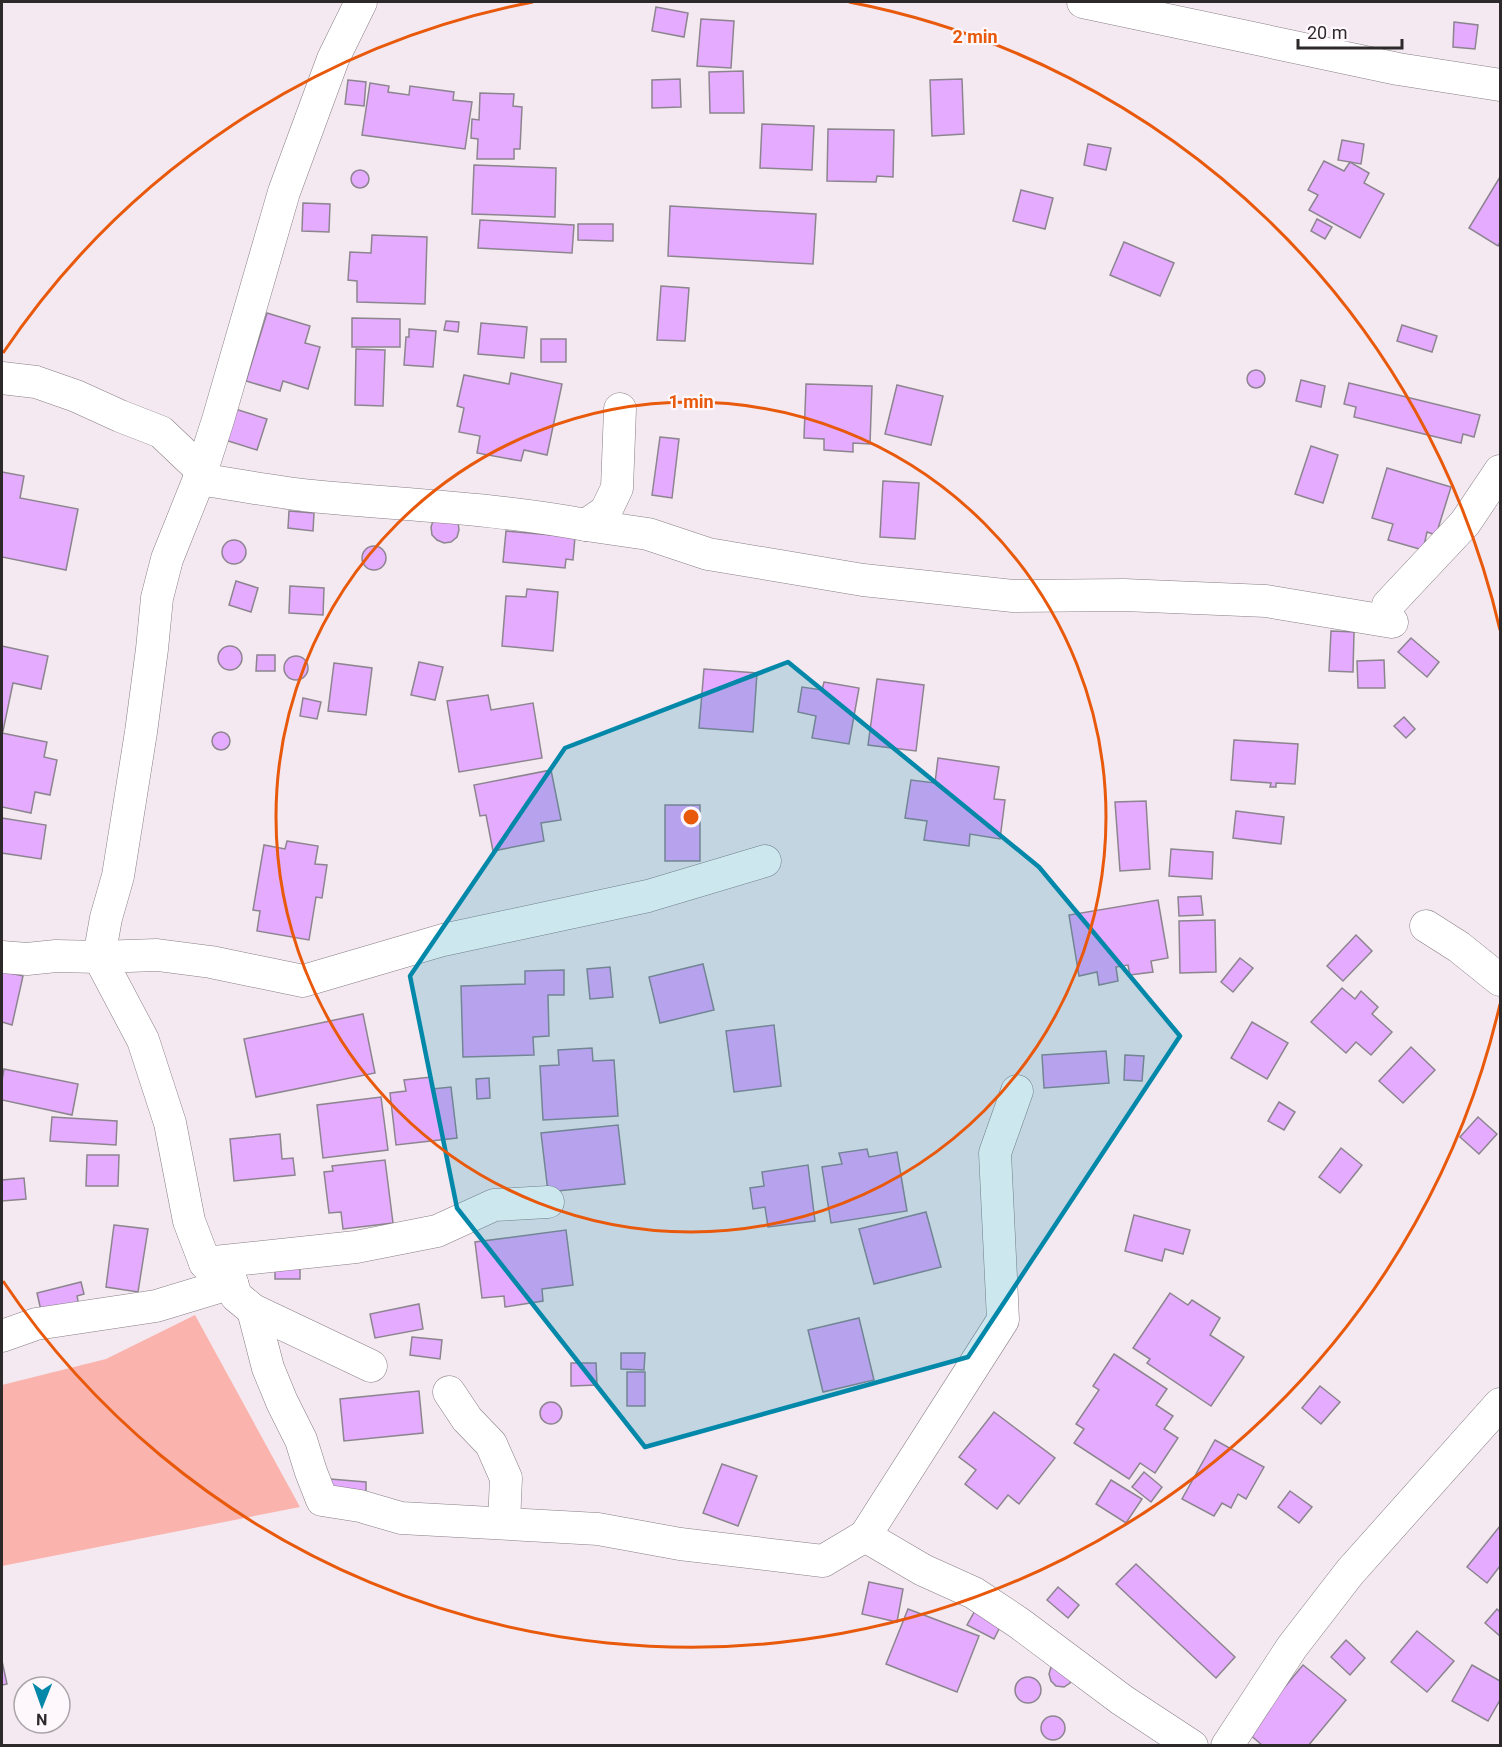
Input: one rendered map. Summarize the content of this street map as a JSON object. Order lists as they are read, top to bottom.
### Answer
{
  "scale_bar": "20 m",
  "north": "bottom",
  "rings": ["2 min", "1 min"]
}
